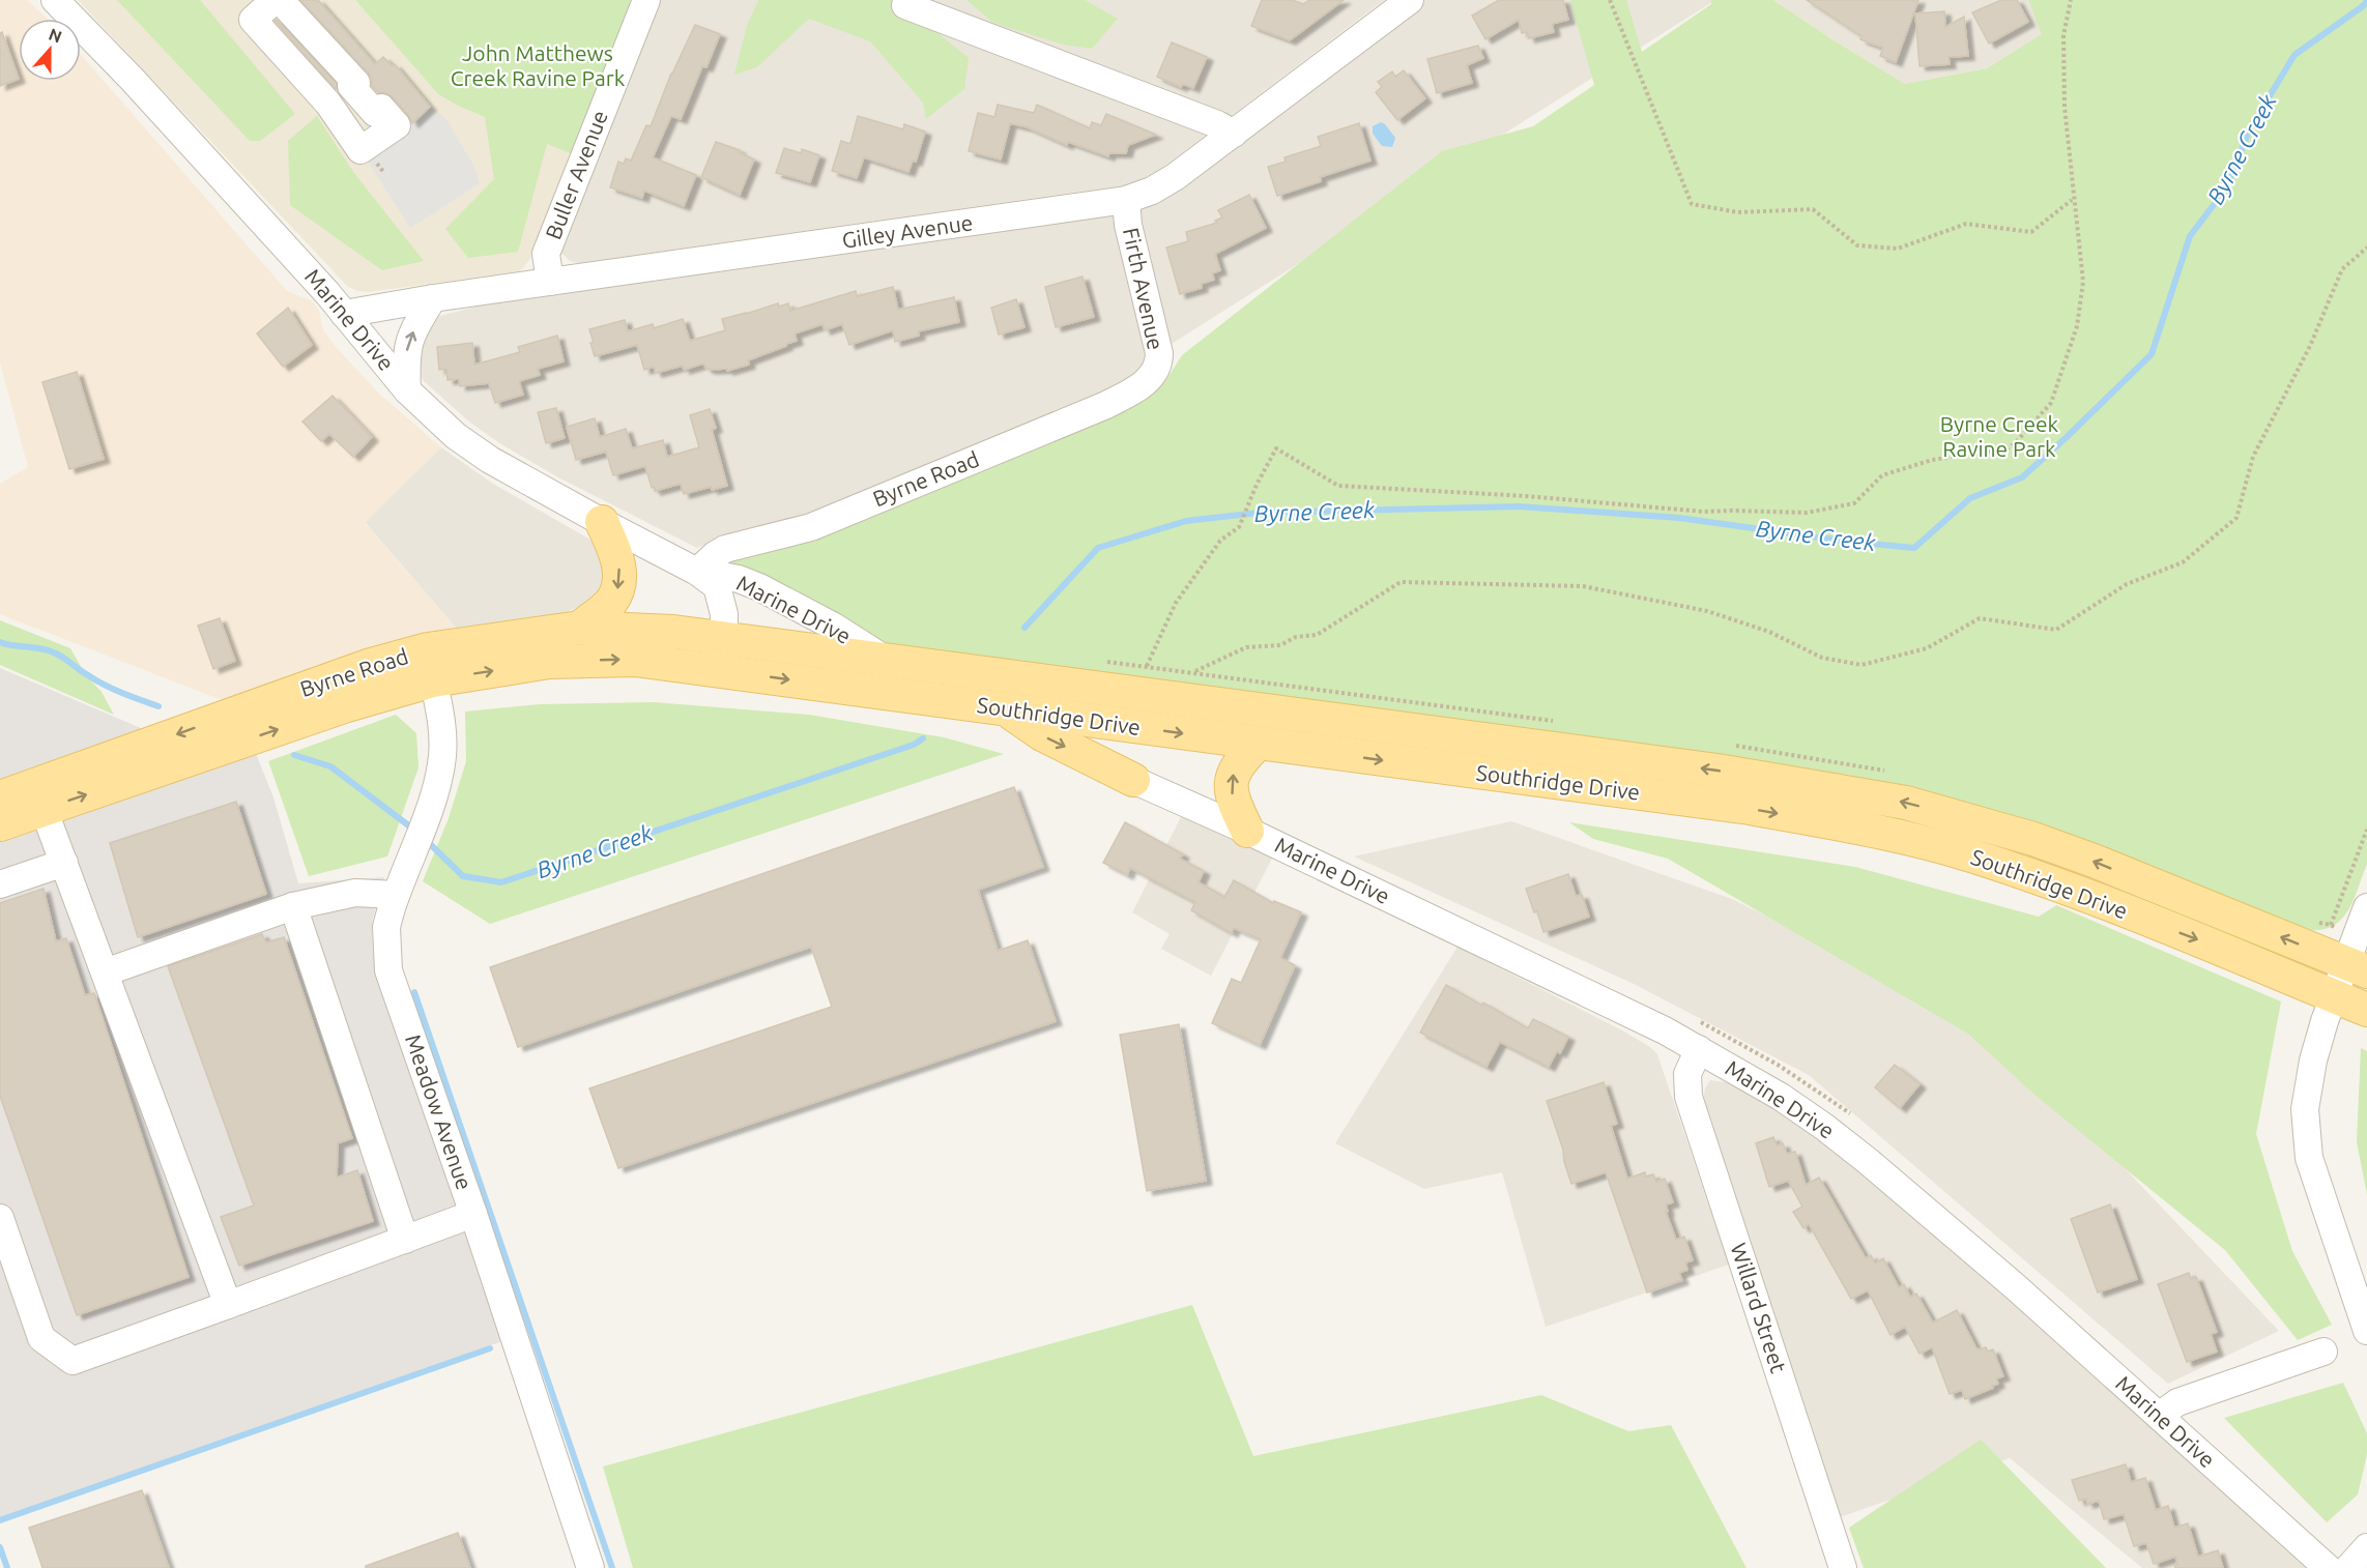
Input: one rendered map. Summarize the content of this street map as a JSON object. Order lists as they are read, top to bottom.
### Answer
{
  "streets": {
    "main road": ["Byrne Road", "Southridge Drive"],
    "street": [
      "Buller Avenue",
      "Gilley Avenue",
      "Firth Avenue",
      "Marine Drive",
      "Meadow Avenue",
      "Willard Street"
    ]
  },
  "crossings": [
    ["Buller Avenue", "Gilley Avenue"],
    ["Gilley Avenue", "Firth Avenue"],
    ["Gilley Avenue", "Marine Drive"],
    ["Firth Avenue", "Byrne Road"],
    ["Marine Drive", "Byrne Road"],
    ["Marine Drive", "Southridge Drive"],
    ["Marine Drive", "Willard Street"],
    ["Byrne Road", "Southridge Drive"],
    ["Byrne Road", "Meadow Avenue"]
  ],
  "water": ["Byrne Creek"],
  "parks": ["John Matthews Creek Ravine Park", "Byrne Creek Ravine Park"],
  "north": "top"
}
